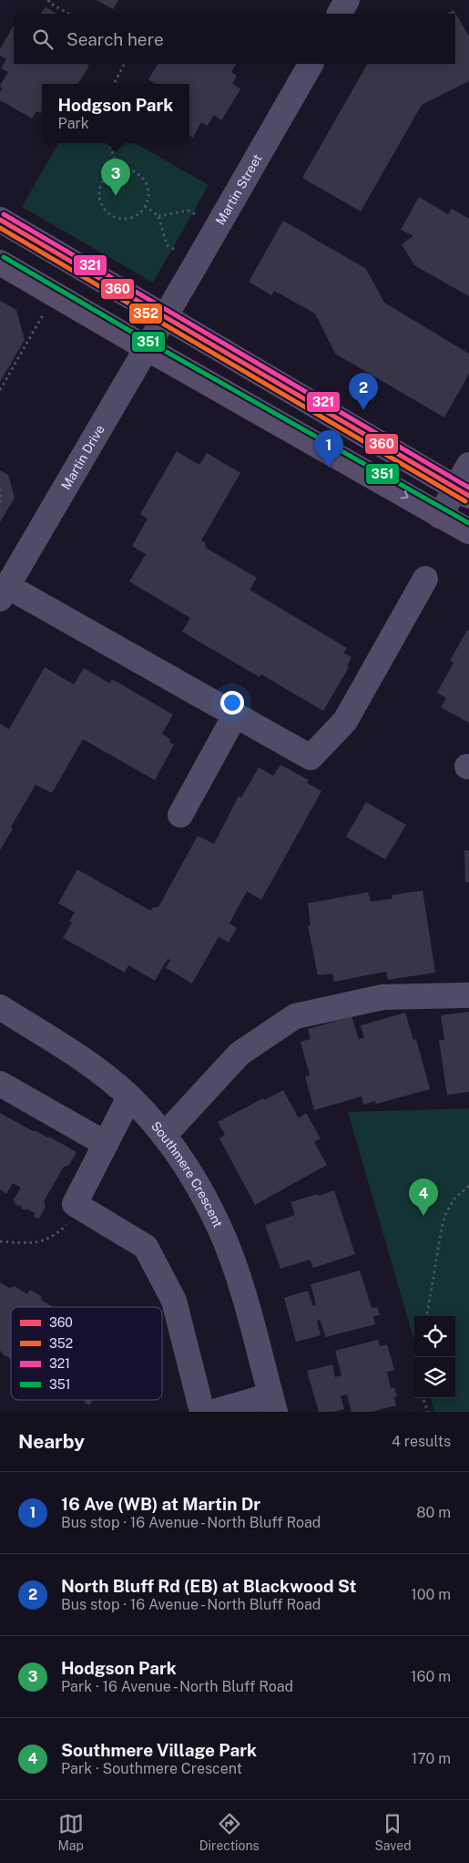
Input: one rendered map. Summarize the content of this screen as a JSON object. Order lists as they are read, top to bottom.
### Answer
{
  "streets": {
    "street": ["Martin Street", "Martin Drive", "Southmere Crescent"]
  },
  "crossings": [
    ["Martin Street", "Martin Drive"]
  ],
  "lines": [
    "transit line 321",
    "transit line 360",
    "transit line 352",
    "transit line 351"
  ],
  "legend": [
    "360",
    "352",
    "321",
    "351"
  ],
  "page": {
    "search": "Search here",
    "popup": ["Hodgson Park", "Park"],
    "pins": [
      "3",
      "2",
      "1",
      "4"
    ],
    "heading": ["Nearby", "4 results"],
    "list": [
      {
        "mark": "1",
        "name": "16 Ave (WB) at Martin Dr",
        "note": "Bus stop · 16 Avenue - North Bluff Road",
        "value": "80 m"
      },
      {
        "mark": "2",
        "name": "North Bluff Rd (EB) at Blackwood St",
        "note": "Bus stop · 16 Avenue - North Bluff Road",
        "value": "100 m"
      },
      {
        "mark": "3",
        "name": "Hodgson Park",
        "note": "Park · 16 Avenue - North Bluff Road",
        "value": "160 m"
      },
      {
        "mark": "4",
        "name": "Southmere Village Park",
        "note": "Park · Southmere Crescent",
        "value": "170 m"
      }
    ],
    "nav": ["Map", "Directions", "Saved"]
  }
}
